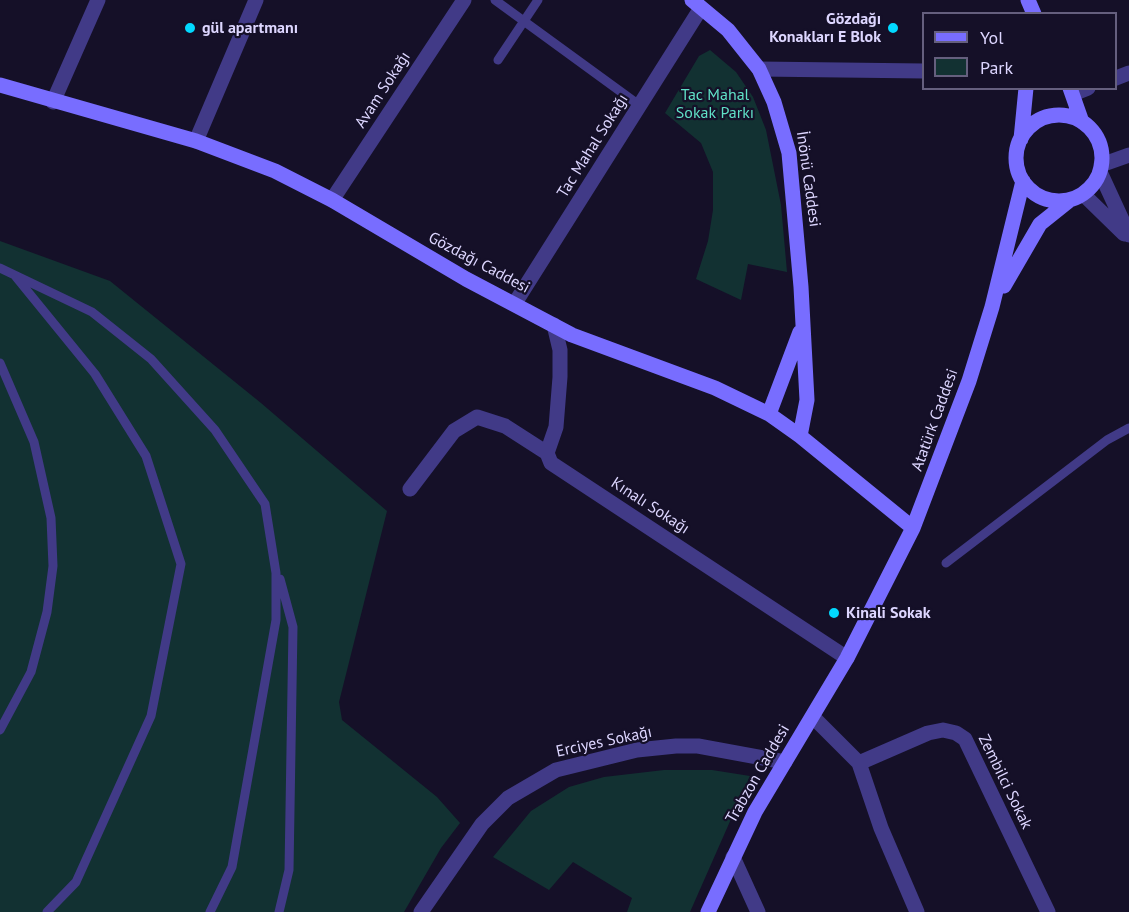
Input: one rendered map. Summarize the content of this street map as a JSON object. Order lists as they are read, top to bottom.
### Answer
{
  "streets": {
    "street": [
      "Avam Sokağı",
      "Tac Mahal Sokağı",
      "İnönü Caddesi",
      "Gözdağı Caddesi",
      "Atatürk Caddesi",
      "Kınalı Sokağı",
      "Erciyes Sokağı",
      "Trabzon Caddesi",
      "Zembilci Sokak"
    ]
  },
  "crossings": [
    ["Avam Sokağı", "Gözdağı Caddesi"],
    ["Tac Mahal Sokağı", "İnönü Caddesi"],
    ["Tac Mahal Sokağı", "Gözdağı Caddesi"],
    ["İnönü Caddesi", "Gözdağı Caddesi"],
    ["Gözdağı Caddesi", "Atatürk Caddesi"],
    ["Atatürk Caddesi", "Kınalı Sokağı"],
    ["Atatürk Caddesi", "Trabzon Caddesi"],
    ["Kınalı Sokağı", "Trabzon Caddesi"],
    ["Erciyes Sokağı", "Trabzon Caddesi"]
  ],
  "parks": ["Tac Mahal Sokak Parkı"],
  "places": ["gül apartmanı", "Gözdağı Konakları E Blok", "Kinali Sokak"],
  "legend": ["Yol", "Park"]
}
